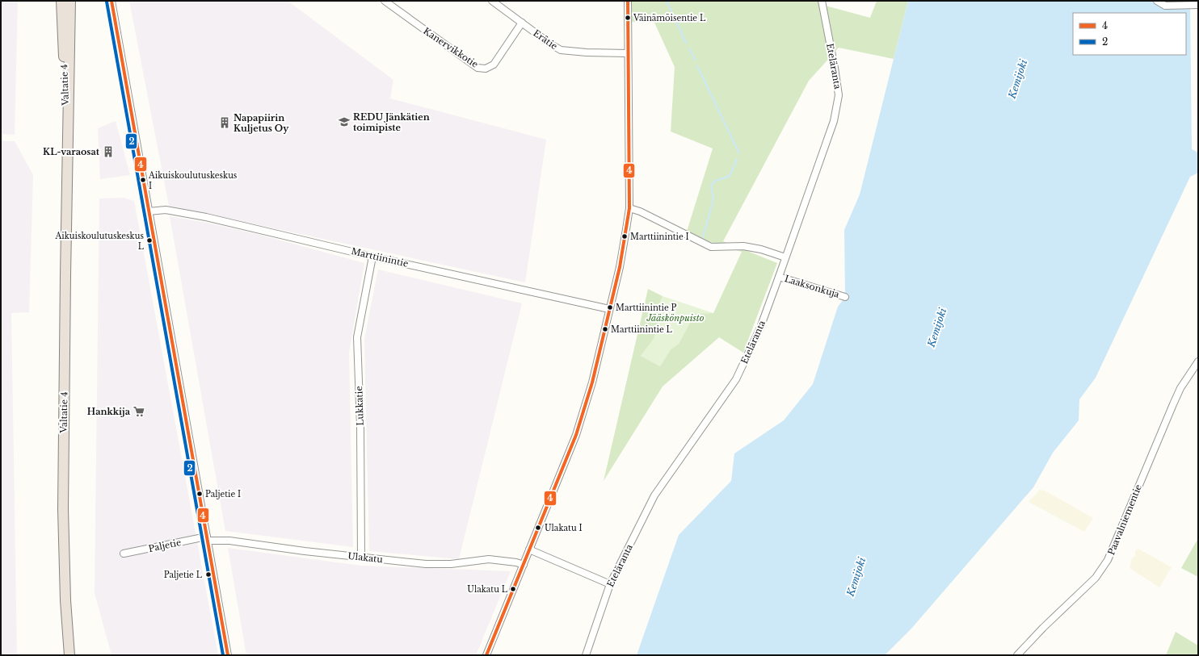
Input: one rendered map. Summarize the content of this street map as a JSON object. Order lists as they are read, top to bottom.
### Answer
{
  "streets": {
    "highway": ["Valtatie 4"],
    "street": [
      "Erätie",
      "Kanervikkotie",
      "Eteläranta",
      "Marttiinintie",
      "Laaksonkuja",
      "Lukkatie",
      "Paavalniementie",
      "Paljetie",
      "Ulakatu"
    ]
  },
  "crossings": [
    ["Erätie", "Kanervikkotie"],
    ["Eteläranta", "Laaksonkuja"],
    ["Marttiinintie", "Lukkatie"],
    ["Lukkatie", "Ulakatu"],
    ["Paljetie", "Ulakatu"]
  ],
  "water": ["Kemijoki"],
  "parks": ["Jääskönpuisto"],
  "places": {
    "other": [
      "Väinämöisentie L",
      "Aikuiskoulutuskeskus I",
      "Marttiinintie I",
      "Aikuiskoulutuskeskus L",
      "Marttiinintie P",
      "Marttiinintie L",
      "Paljetie I",
      "Ulakatu I",
      "Paljetie L",
      "Ulakatu L"
    ],
    "school or university": ["REDU Jänkätien toimipiste"],
    "building": ["Napapiirin Kuljetus Oy", "KL-varaosat"],
    "supermarket": ["Hankkija"]
  },
  "lines": ["transit line 4", "transit line 2"],
  "legend": ["4", "2"]
}
